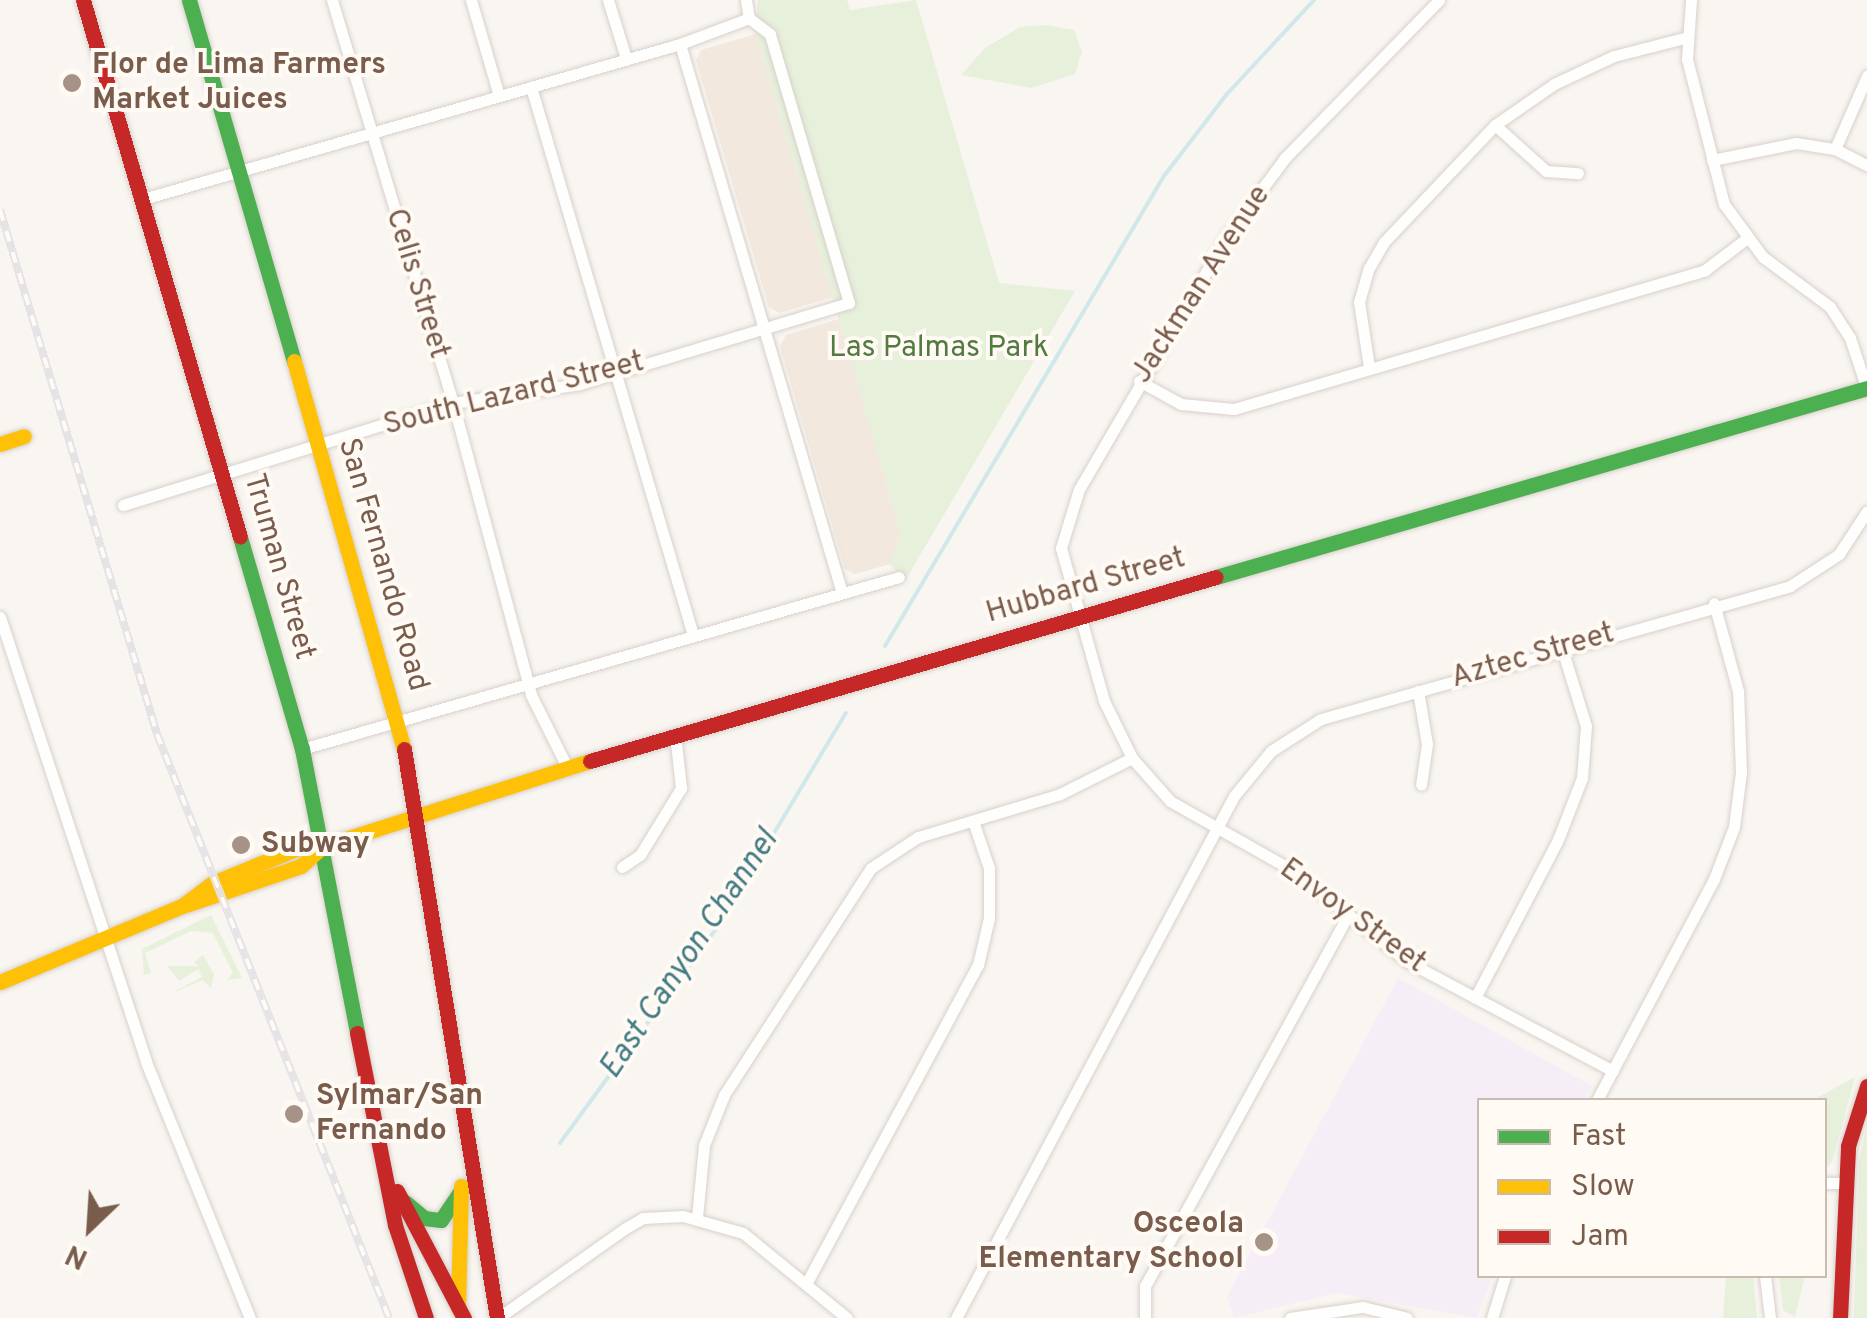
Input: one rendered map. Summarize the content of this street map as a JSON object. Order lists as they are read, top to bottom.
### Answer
{
  "streets": {
    "main road": ["San Fernando Road", "Truman Street", "Hubbard Street"],
    "street": [
      "Celis Street",
      "Jackman Avenue",
      "South Lazard Street",
      "Aztec Street",
      "Envoy Street"
    ]
  },
  "crossings": [
    ["Celis Street", "South Lazard Street"],
    ["Celis Street", "Hubbard Street"],
    ["Jackman Avenue", "Hubbard Street"],
    ["Jackman Avenue", "Envoy Street"],
    ["South Lazard Street", "San Fernando Road"],
    ["South Lazard Street", "Truman Street"],
    ["San Fernando Road", "Truman Street"],
    ["San Fernando Road", "Hubbard Street"],
    ["Truman Street", "Hubbard Street"],
    ["Hubbard Street", "Envoy Street"],
    ["Aztec Street", "Envoy Street"]
  ],
  "water": ["East Canyon Channel"],
  "parks": ["Las Palmas Park"],
  "places": [
    "Flor de Lima Farmers Market Juices",
    "Subway",
    "Sylmar/San Fernando",
    "Osceola Elementary School"
  ],
  "legend": ["Fast", "Slow", "Jam"],
  "north": "bottom left"
}
